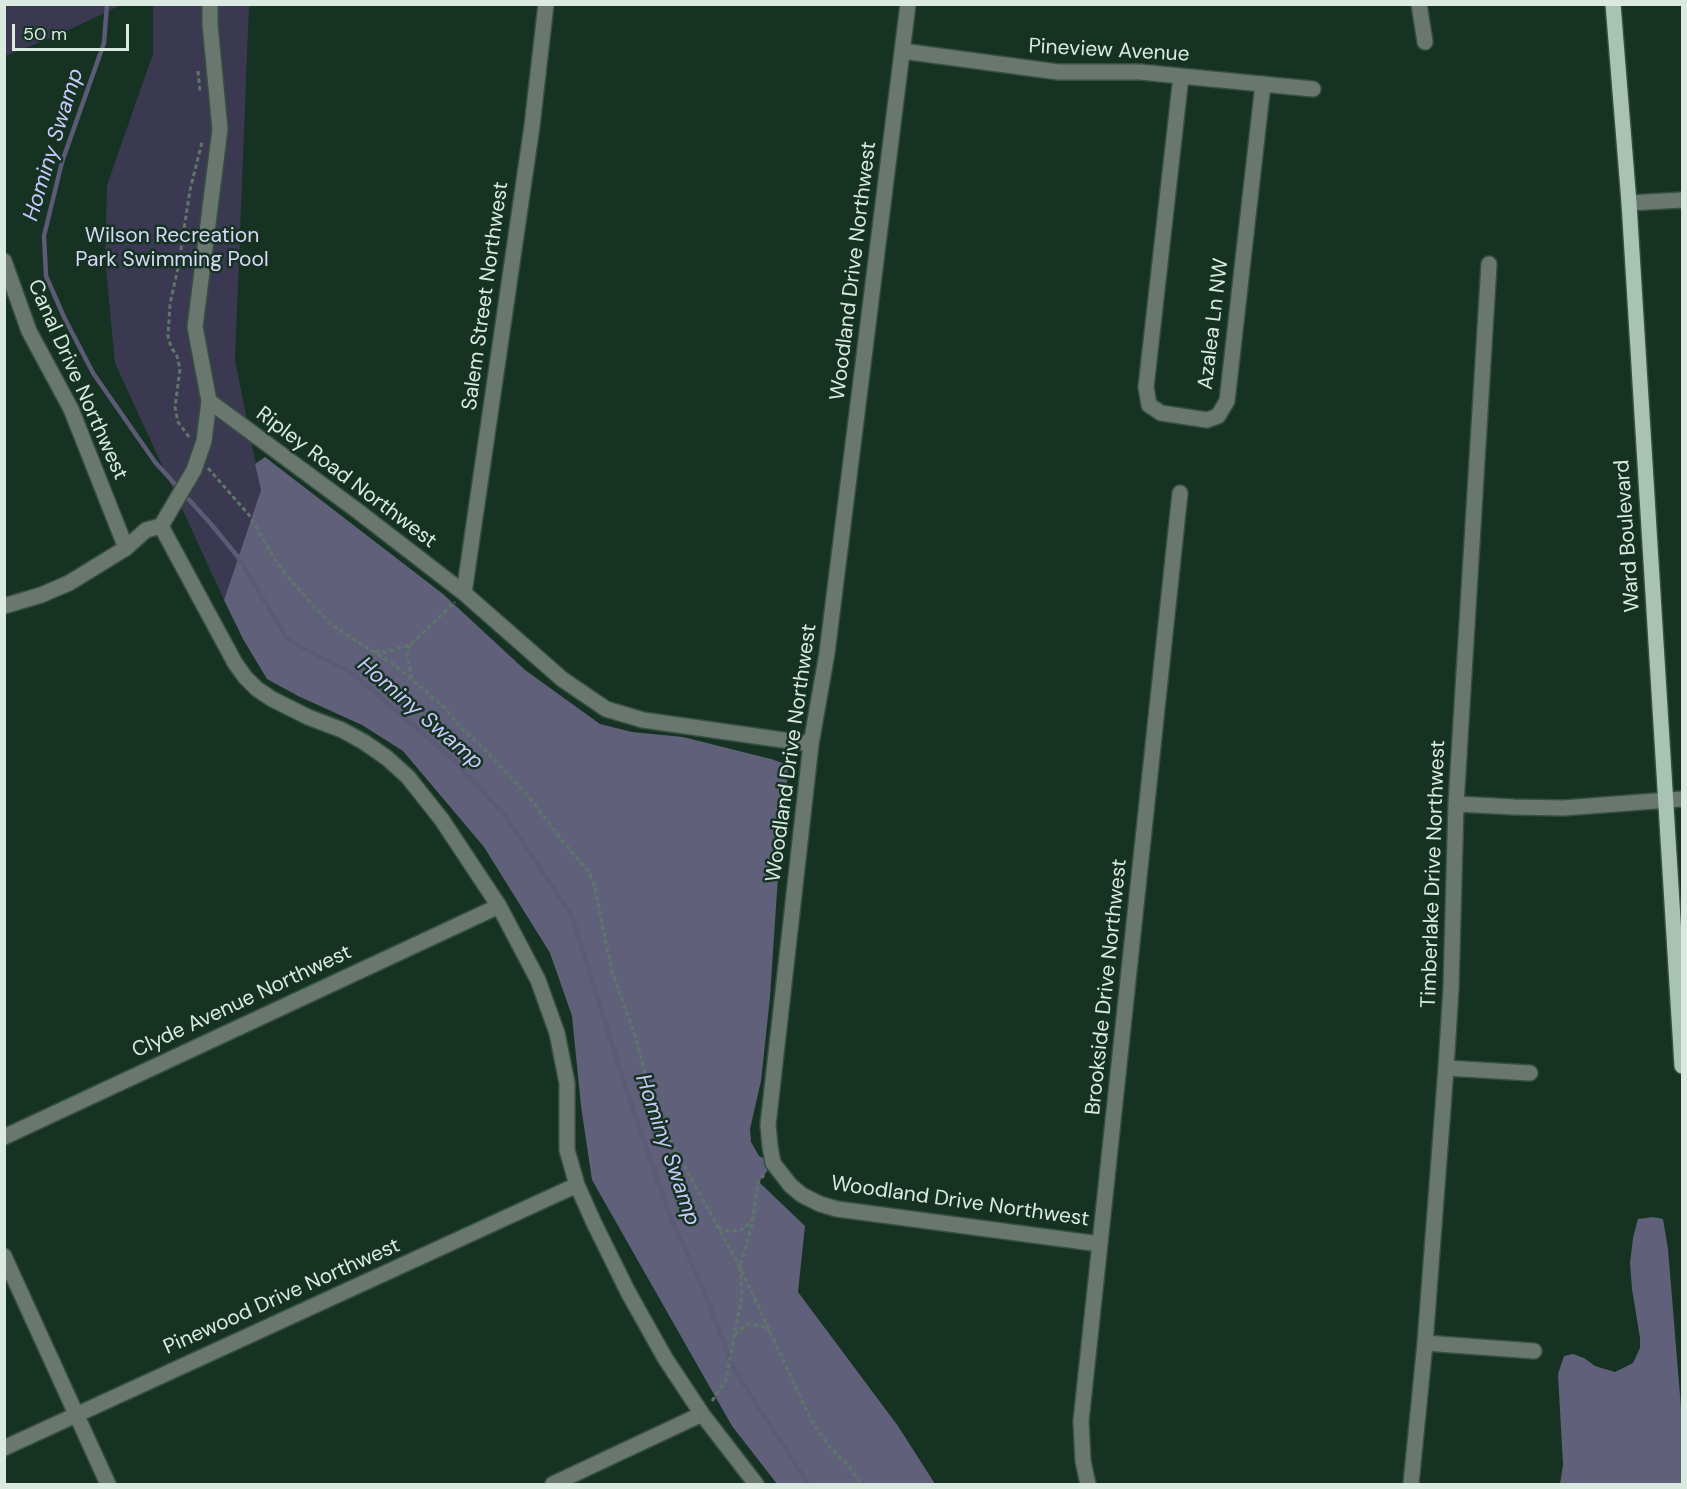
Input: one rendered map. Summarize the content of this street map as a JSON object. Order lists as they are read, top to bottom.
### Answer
{
  "streets": {
    "main road": ["Ward Boulevard"],
    "street": [
      "Pineview Avenue",
      "Woodland Drive Northwest",
      "Salem Street Northwest",
      "Azalea Ln NW",
      "Canal Drive Northwest",
      "Ripley Road Northwest",
      "Timberlake Drive Northwest",
      "Brookside Drive Northwest",
      "Clyde Avenue Northwest",
      "Pinewood Drive Northwest"
    ]
  },
  "crossings": [
    ["Pineview Avenue", "Woodland Drive Northwest"],
    ["Pineview Avenue", "Azalea Ln NW"],
    ["Woodland Drive Northwest", "Ripley Road Northwest"],
    ["Woodland Drive Northwest", "Brookside Drive Northwest"],
    ["Salem Street Northwest", "Ripley Road Northwest"]
  ],
  "water": ["Hominy Swamp"],
  "parks": ["Wilson Recreation Park Swimming Pool"],
  "scale_bar": "50 m"
}
